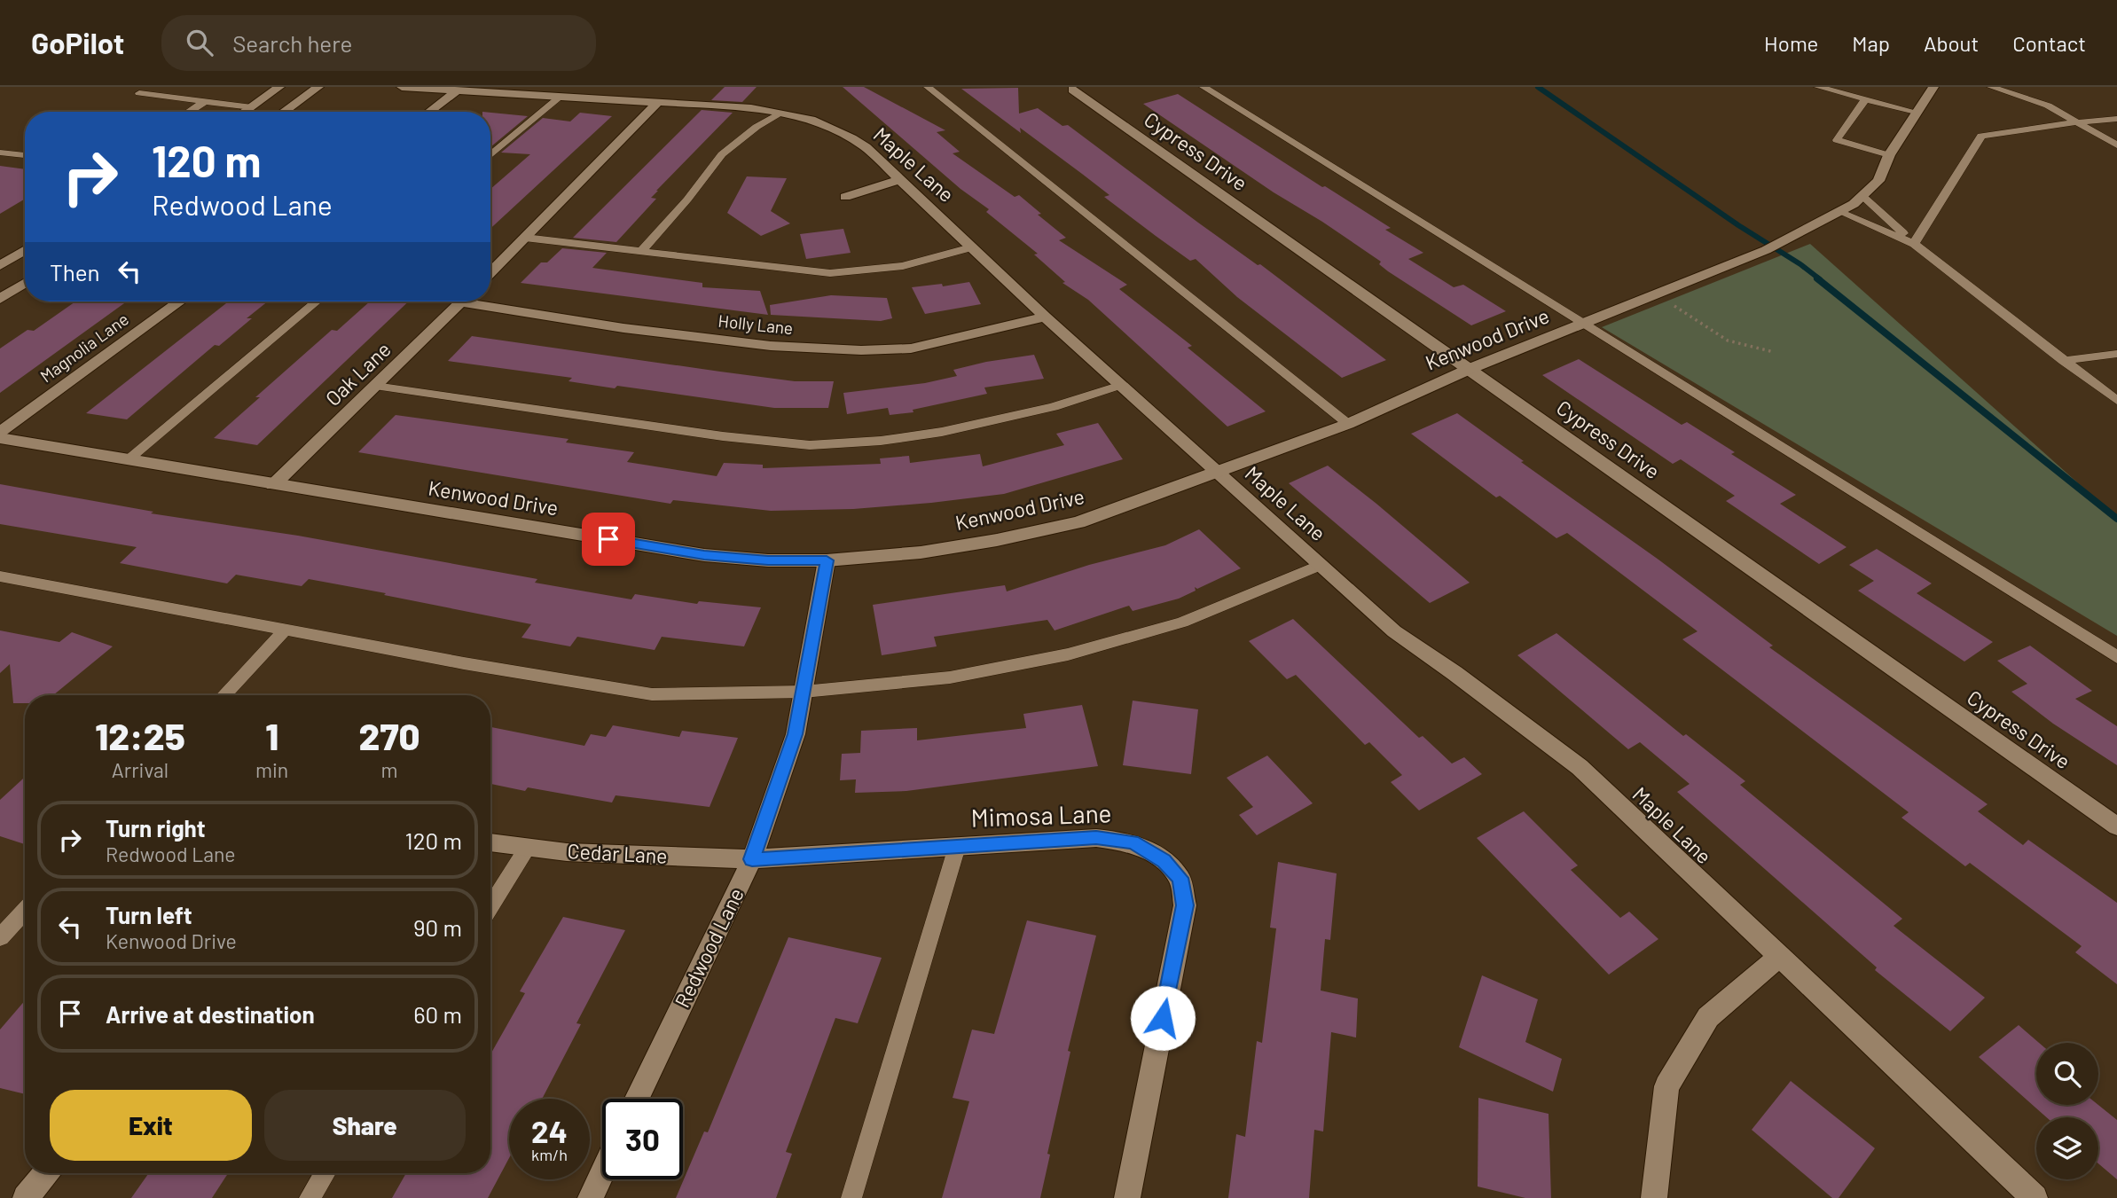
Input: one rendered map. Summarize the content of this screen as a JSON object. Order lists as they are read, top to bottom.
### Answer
{
  "streets": {
    "street": [
      "Cypress Drive",
      "Maple Lane",
      "Holly Lane",
      "Kenwood Drive",
      "Magnolia Lane",
      "Oak Lane",
      "Mimosa Lane",
      "Cedar Lane",
      "Redwood Lane"
    ]
  },
  "crossings": [
    ["Cypress Drive", "Kenwood Drive"],
    ["Maple Lane", "Holly Lane"],
    ["Maple Lane", "Kenwood Drive"],
    ["Kenwood Drive", "Oak Lane"],
    ["Kenwood Drive", "Redwood Lane"],
    ["Mimosa Lane", "Cedar Lane"],
    ["Mimosa Lane", "Redwood Lane"],
    ["Cedar Lane", "Redwood Lane"]
  ],
  "page": {
    "header": "GoPilot",
    "search": "Search here",
    "nav": [
      "Home",
      "Map",
      "About",
      "Contact"
    ],
    "turn": ["120 m", "Redwood Lane"],
    "then": "Then",
    "eta": [
      "12:25",
      "Arrival",
      "1",
      "min",
      "270",
      "m"
    ],
    "list": [
      {
        "name": "Turn right",
        "note": "Redwood Lane",
        "value": "120 m"
      },
      {
        "name": "Turn left",
        "note": "Kenwood Drive",
        "value": "90 m"
      },
      {
        "name": "Arrive at destination",
        "value": "60 m"
      }
    ],
    "buttons": ["Exit", "Share"],
    "speed": "24 km/h",
    "limit": "30"
  }
}
